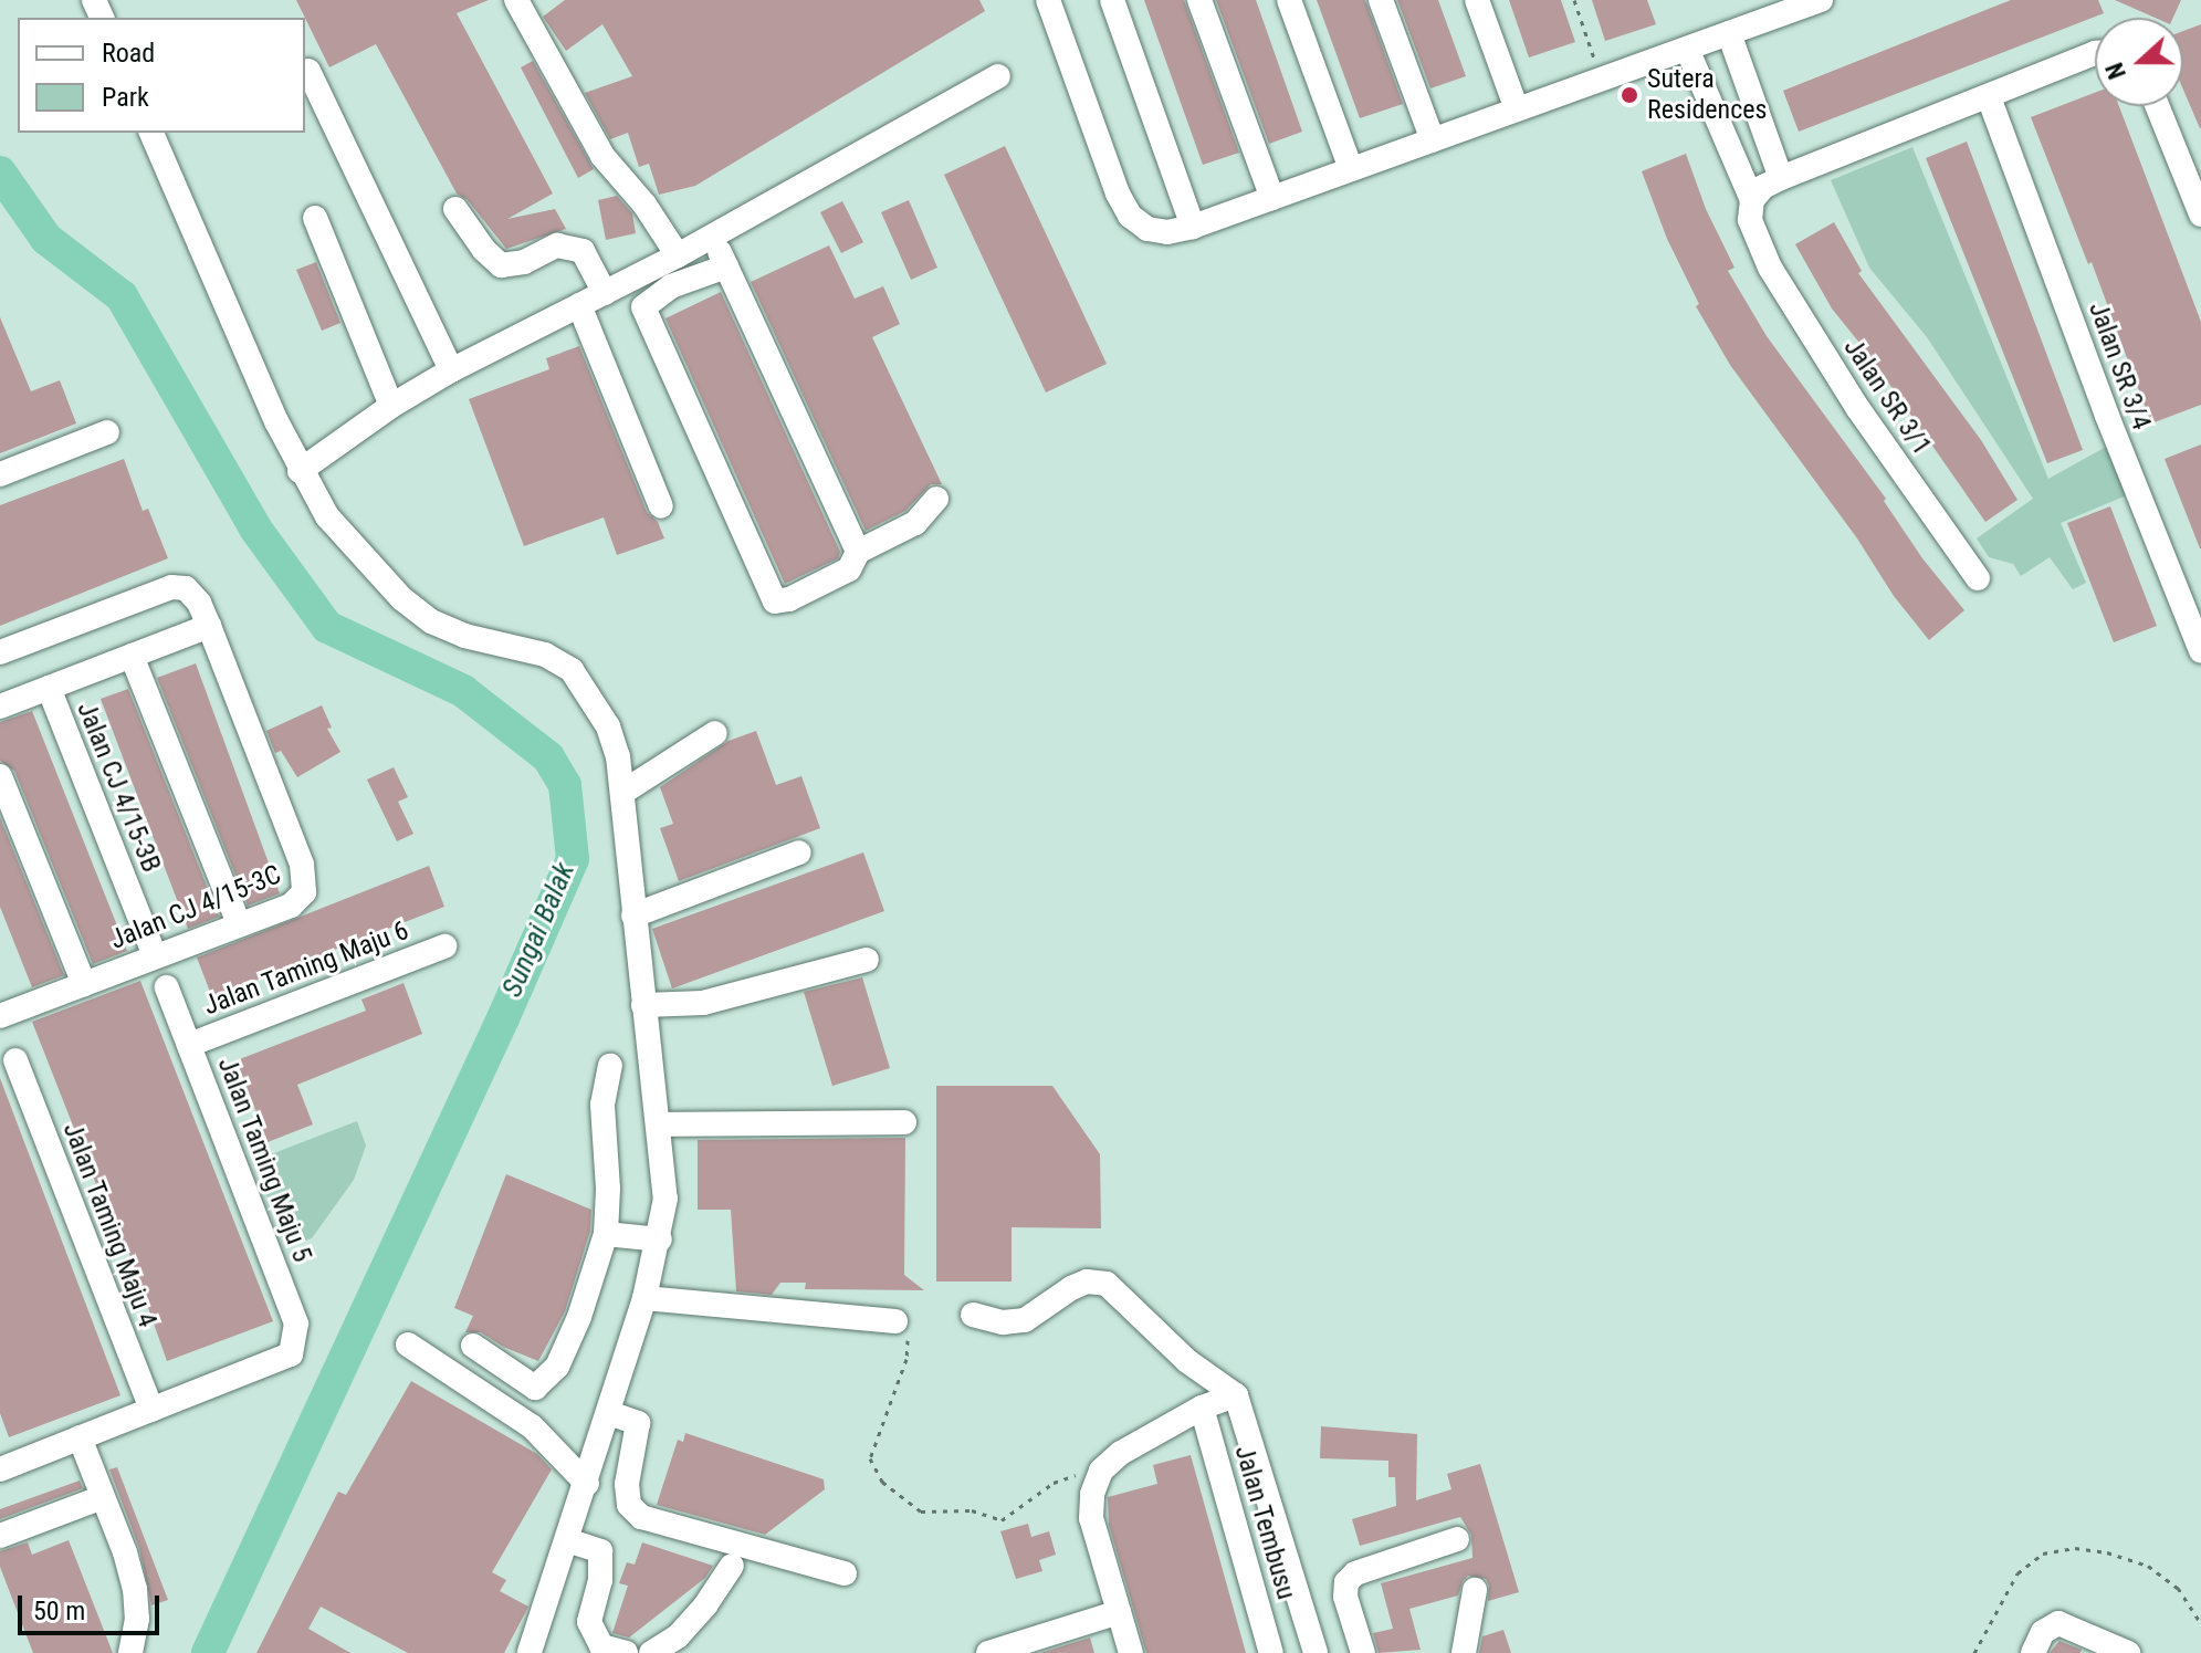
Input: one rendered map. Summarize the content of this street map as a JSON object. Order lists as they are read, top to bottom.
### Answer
{
  "streets": {
    "street": [
      "Jalan SR 3/4",
      "Jalan SR 3/1",
      "Jalan CJ 4/15-3B",
      "Jalan CJ 4/15-3C",
      "Jalan Taming Maju 6",
      "Jalan Taming Maju 5",
      "Jalan Taming Maju 4",
      "Jalan Tembusu"
    ]
  },
  "crossings": [
    ["Jalan CJ 4/15-3B", "Jalan CJ 4/15-3C"],
    ["Jalan Taming Maju 6", "Jalan Taming Maju 5"],
    ["Jalan Taming Maju 5", "Jalan Taming Maju 4"]
  ],
  "water": ["Sungai Balak"],
  "places": ["Sutera Residences"],
  "legend": ["Road", "Park"],
  "scale_bar": "50 m",
  "north": "left"
}
